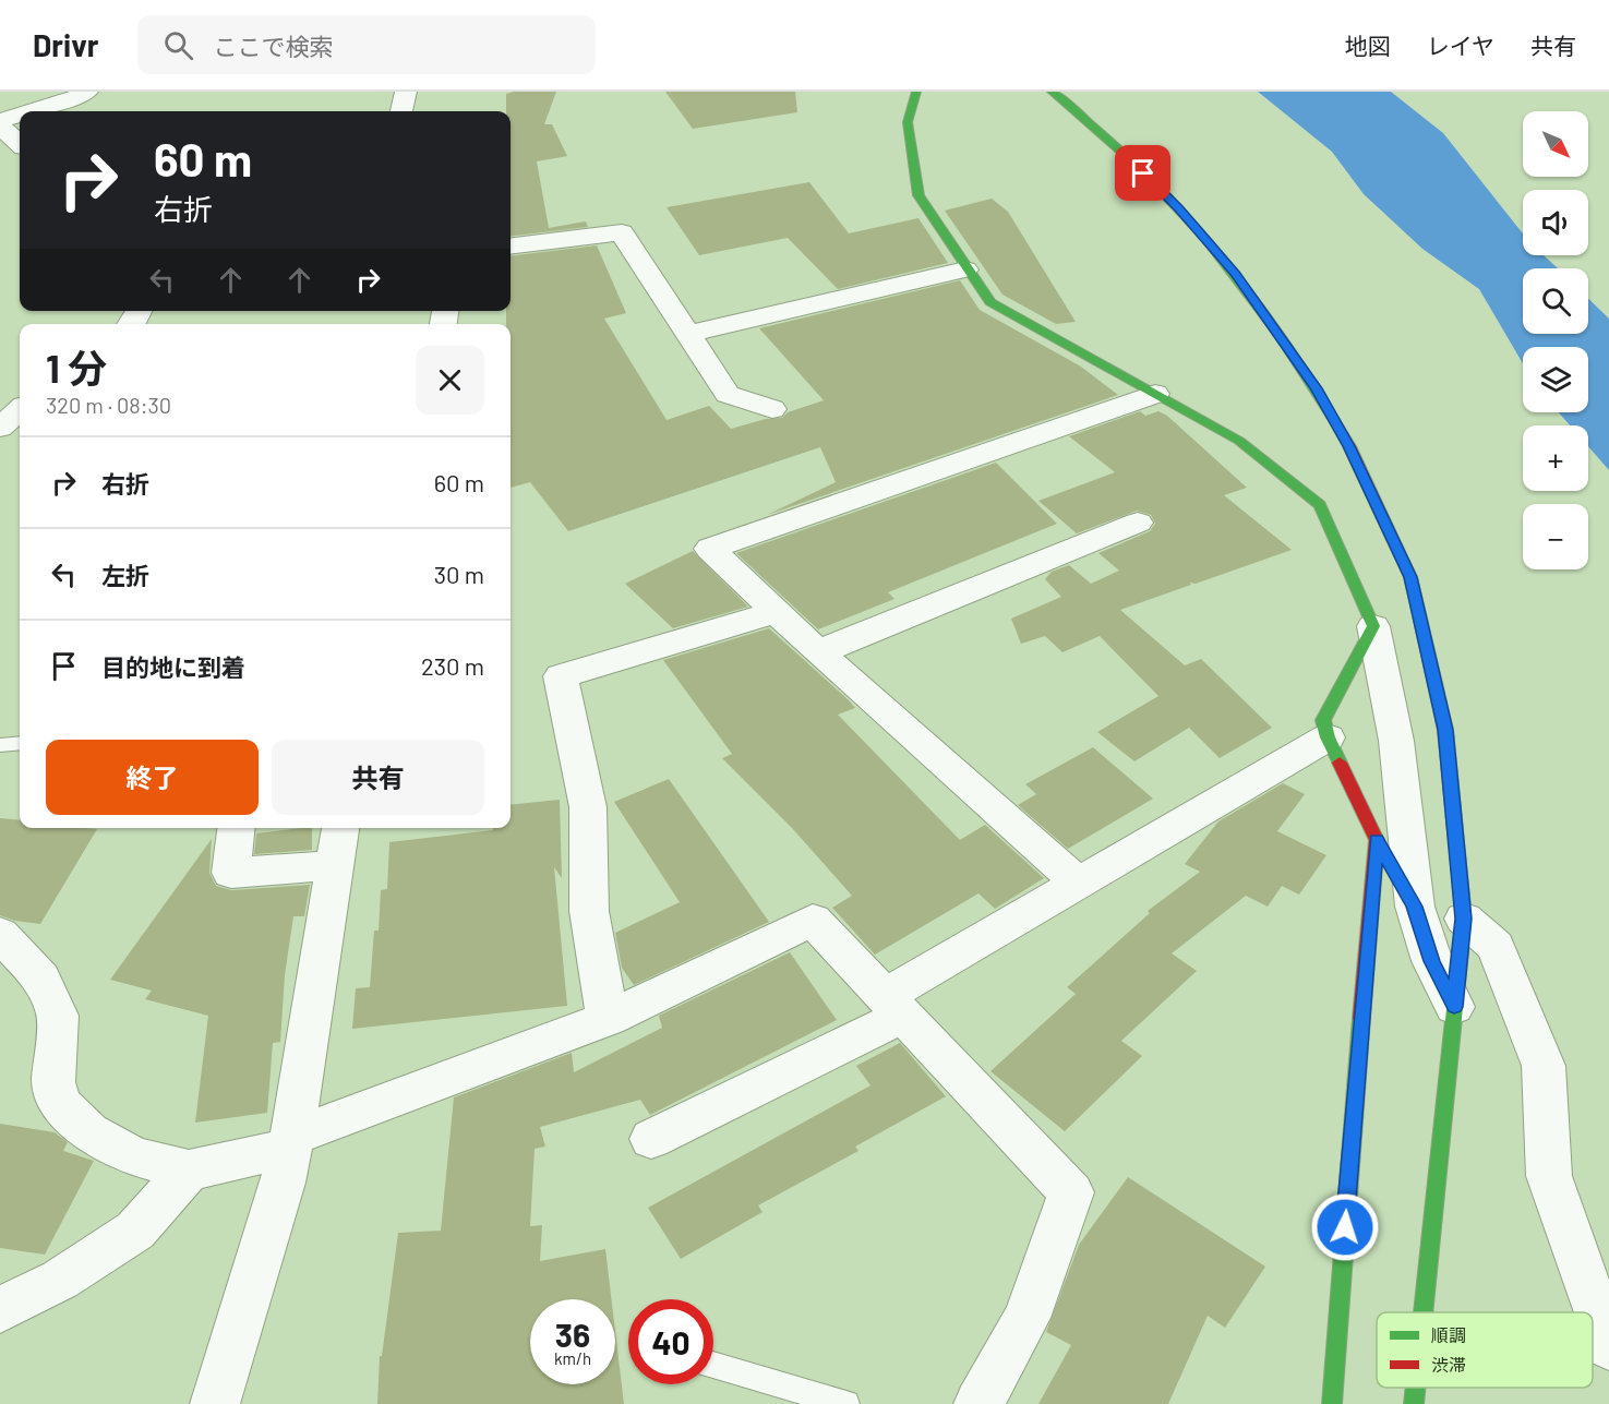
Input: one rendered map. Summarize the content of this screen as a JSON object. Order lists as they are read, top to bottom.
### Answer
{
  "legend": ["順調", "渋滞"],
  "north": "bottom right",
  "page": {
    "header": "Drivr",
    "search": "ここで検索",
    "nav": ["地図", "レイヤ", "共有"],
    "map_buttons": ["+", "−"],
    "turn": ["60 m", "右折"],
    "heading": ["1 分", "320 m · 08:30"],
    "list": [
      {
        "name": "右折",
        "value": "60 m"
      },
      {
        "name": "左折",
        "value": "30 m"
      },
      {
        "name": "目的地に到着",
        "value": "230 m"
      }
    ],
    "buttons": ["終了", "共有"],
    "speed": "36 km/h",
    "limit": "40"
  }
}
